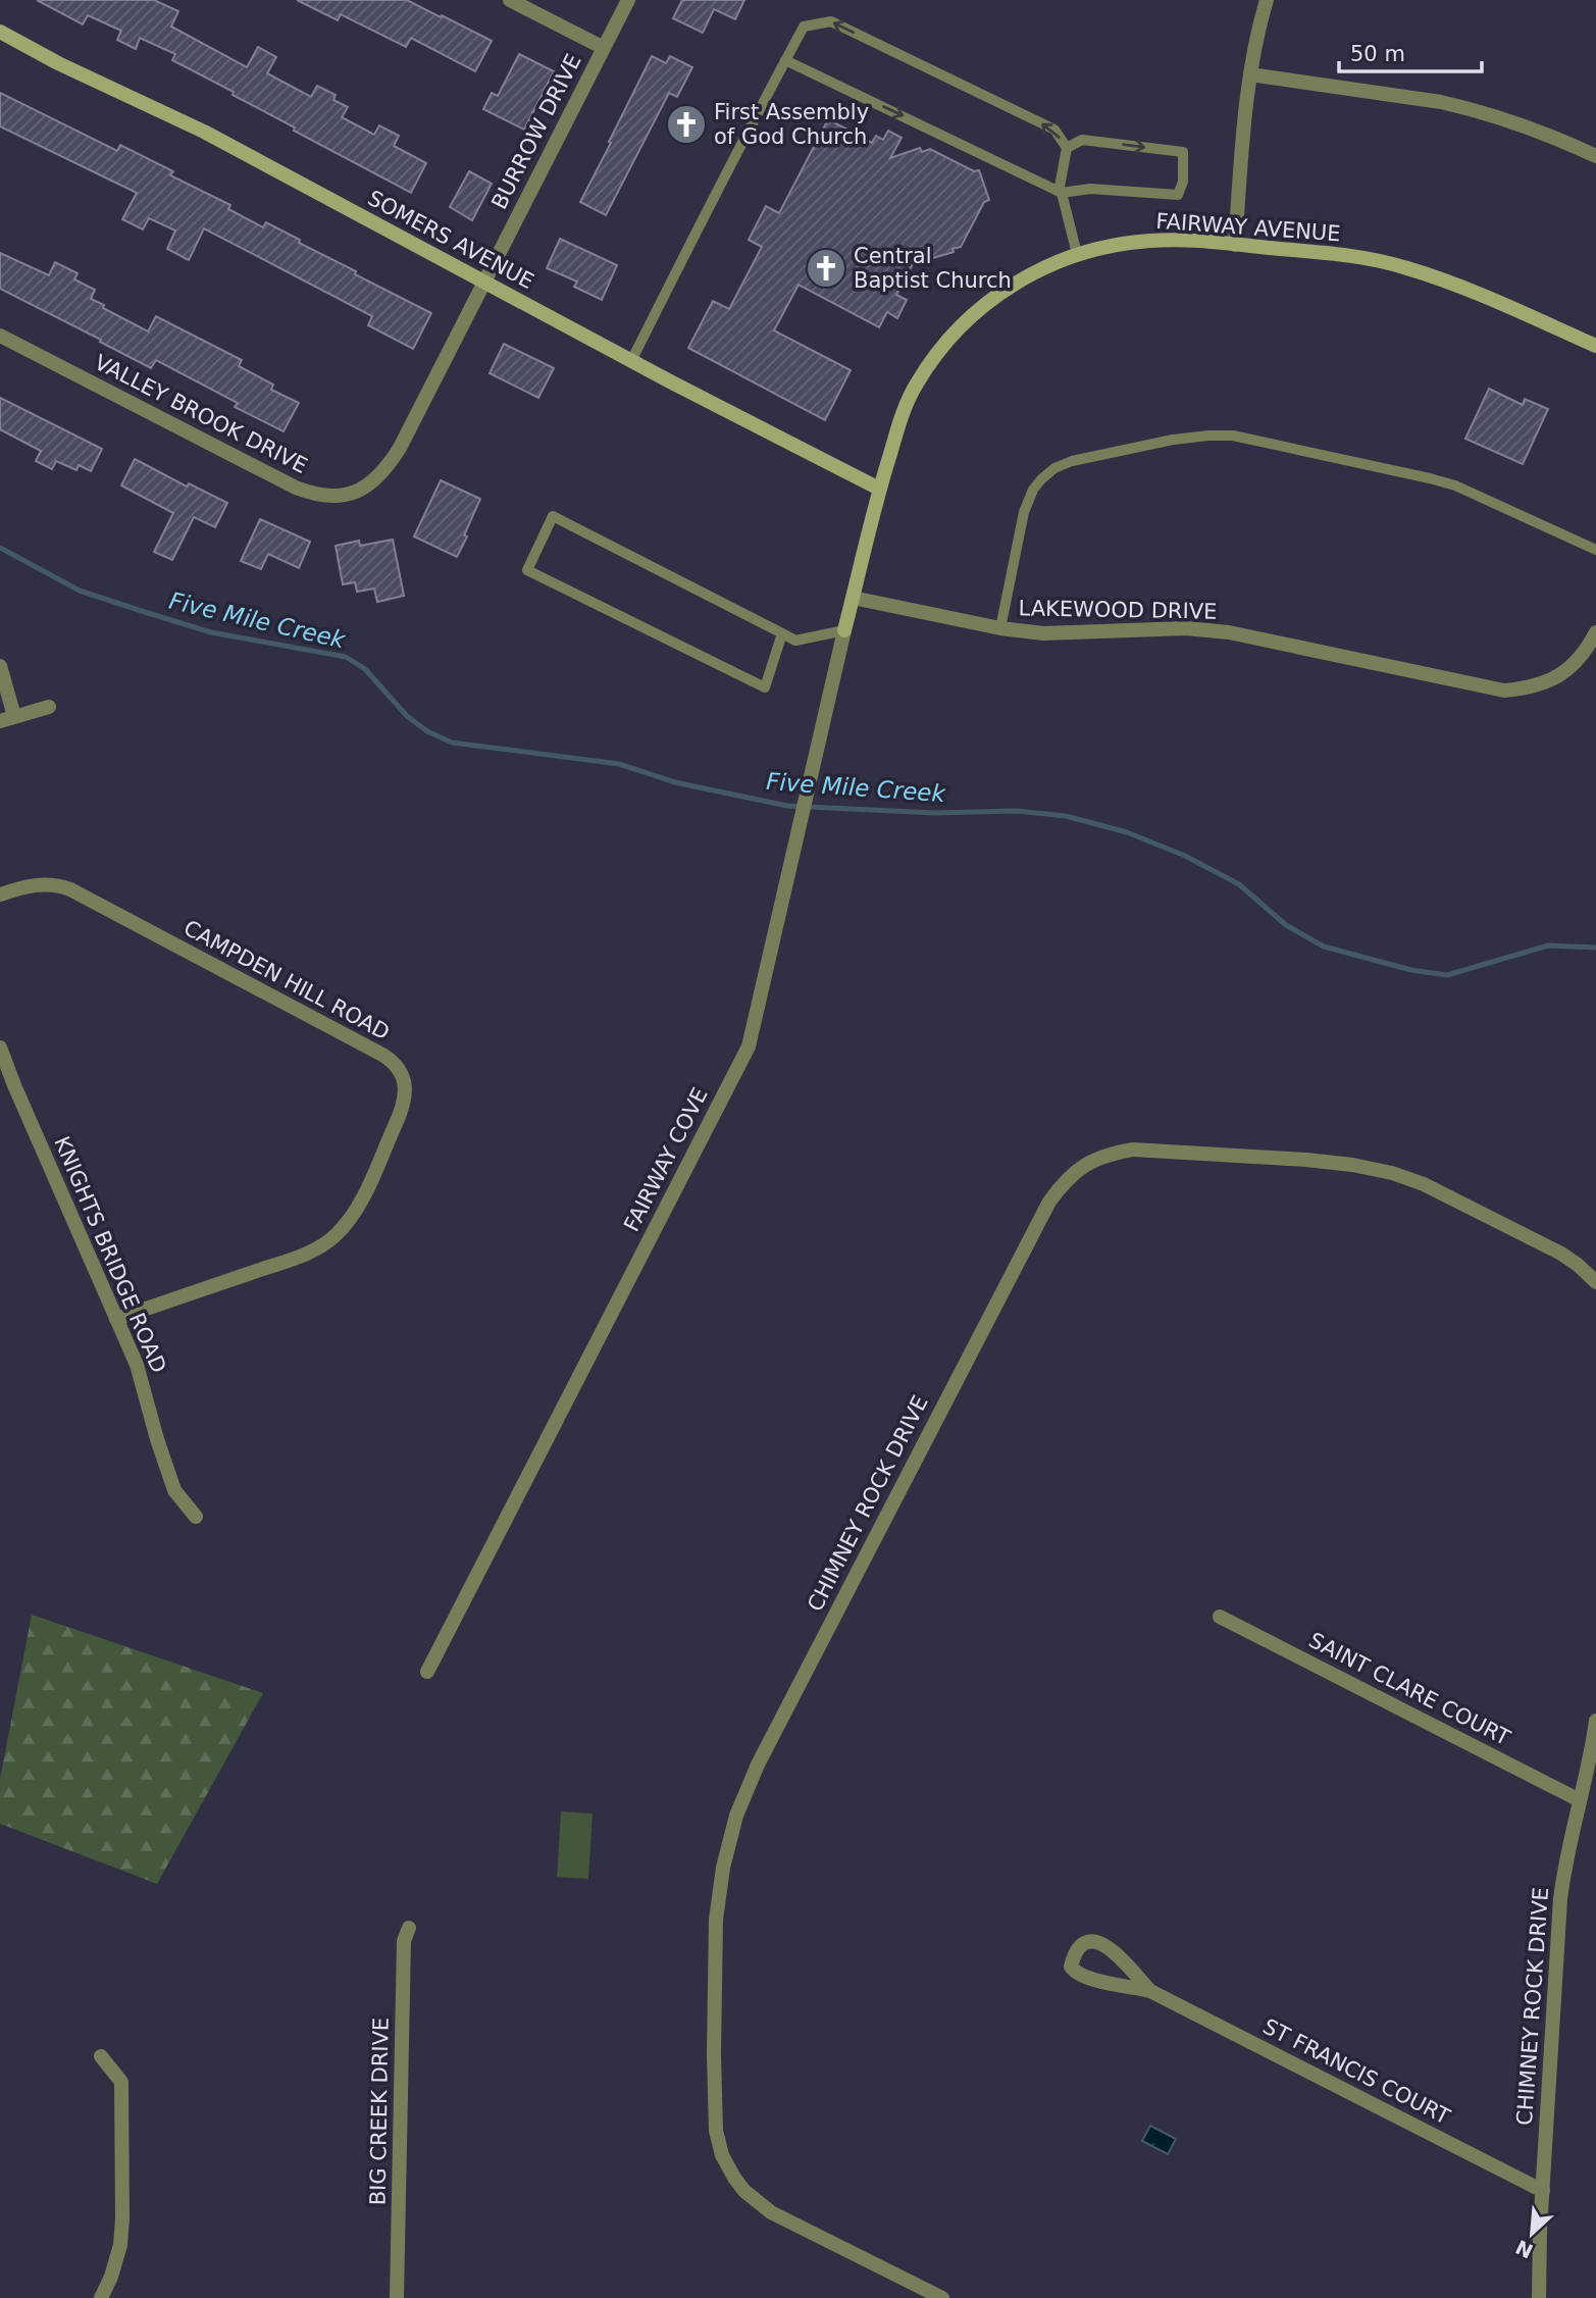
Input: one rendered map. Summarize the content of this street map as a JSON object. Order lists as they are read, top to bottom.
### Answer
{
  "streets": {
    "street": [
      "BURROW DRIVE",
      "FAIRWAY AVENUE",
      "SOMERS AVENUE",
      "VALLEY BROOK DRIVE",
      "LAKEWOOD DRIVE",
      "CAMPDEN HILL ROAD",
      "FAIRWAY COVE",
      "KNIGHTS BRIDGE ROAD",
      "CHIMNEY ROCK DRIVE",
      "SAINT CLARE COURT",
      "ST FRANCIS COURT",
      "BIG CREEK DRIVE"
    ]
  },
  "crossings": [
    ["BURROW DRIVE", "SOMERS AVENUE"],
    ["BURROW DRIVE", "VALLEY BROOK DRIVE"],
    ["FAIRWAY AVENUE", "SOMERS AVENUE"],
    ["SOMERS AVENUE", "VALLEY BROOK DRIVE"],
    ["CAMPDEN HILL ROAD", "KNIGHTS BRIDGE ROAD"],
    ["CHIMNEY ROCK DRIVE", "SAINT CLARE COURT"],
    ["CHIMNEY ROCK DRIVE", "ST FRANCIS COURT"]
  ],
  "water": ["Five Mile Creek"],
  "places": {
    "church": ["First Assembly of God Church", "Central Baptist Church"]
  },
  "scale_bar": "50 m",
  "north": "bottom left"
}
